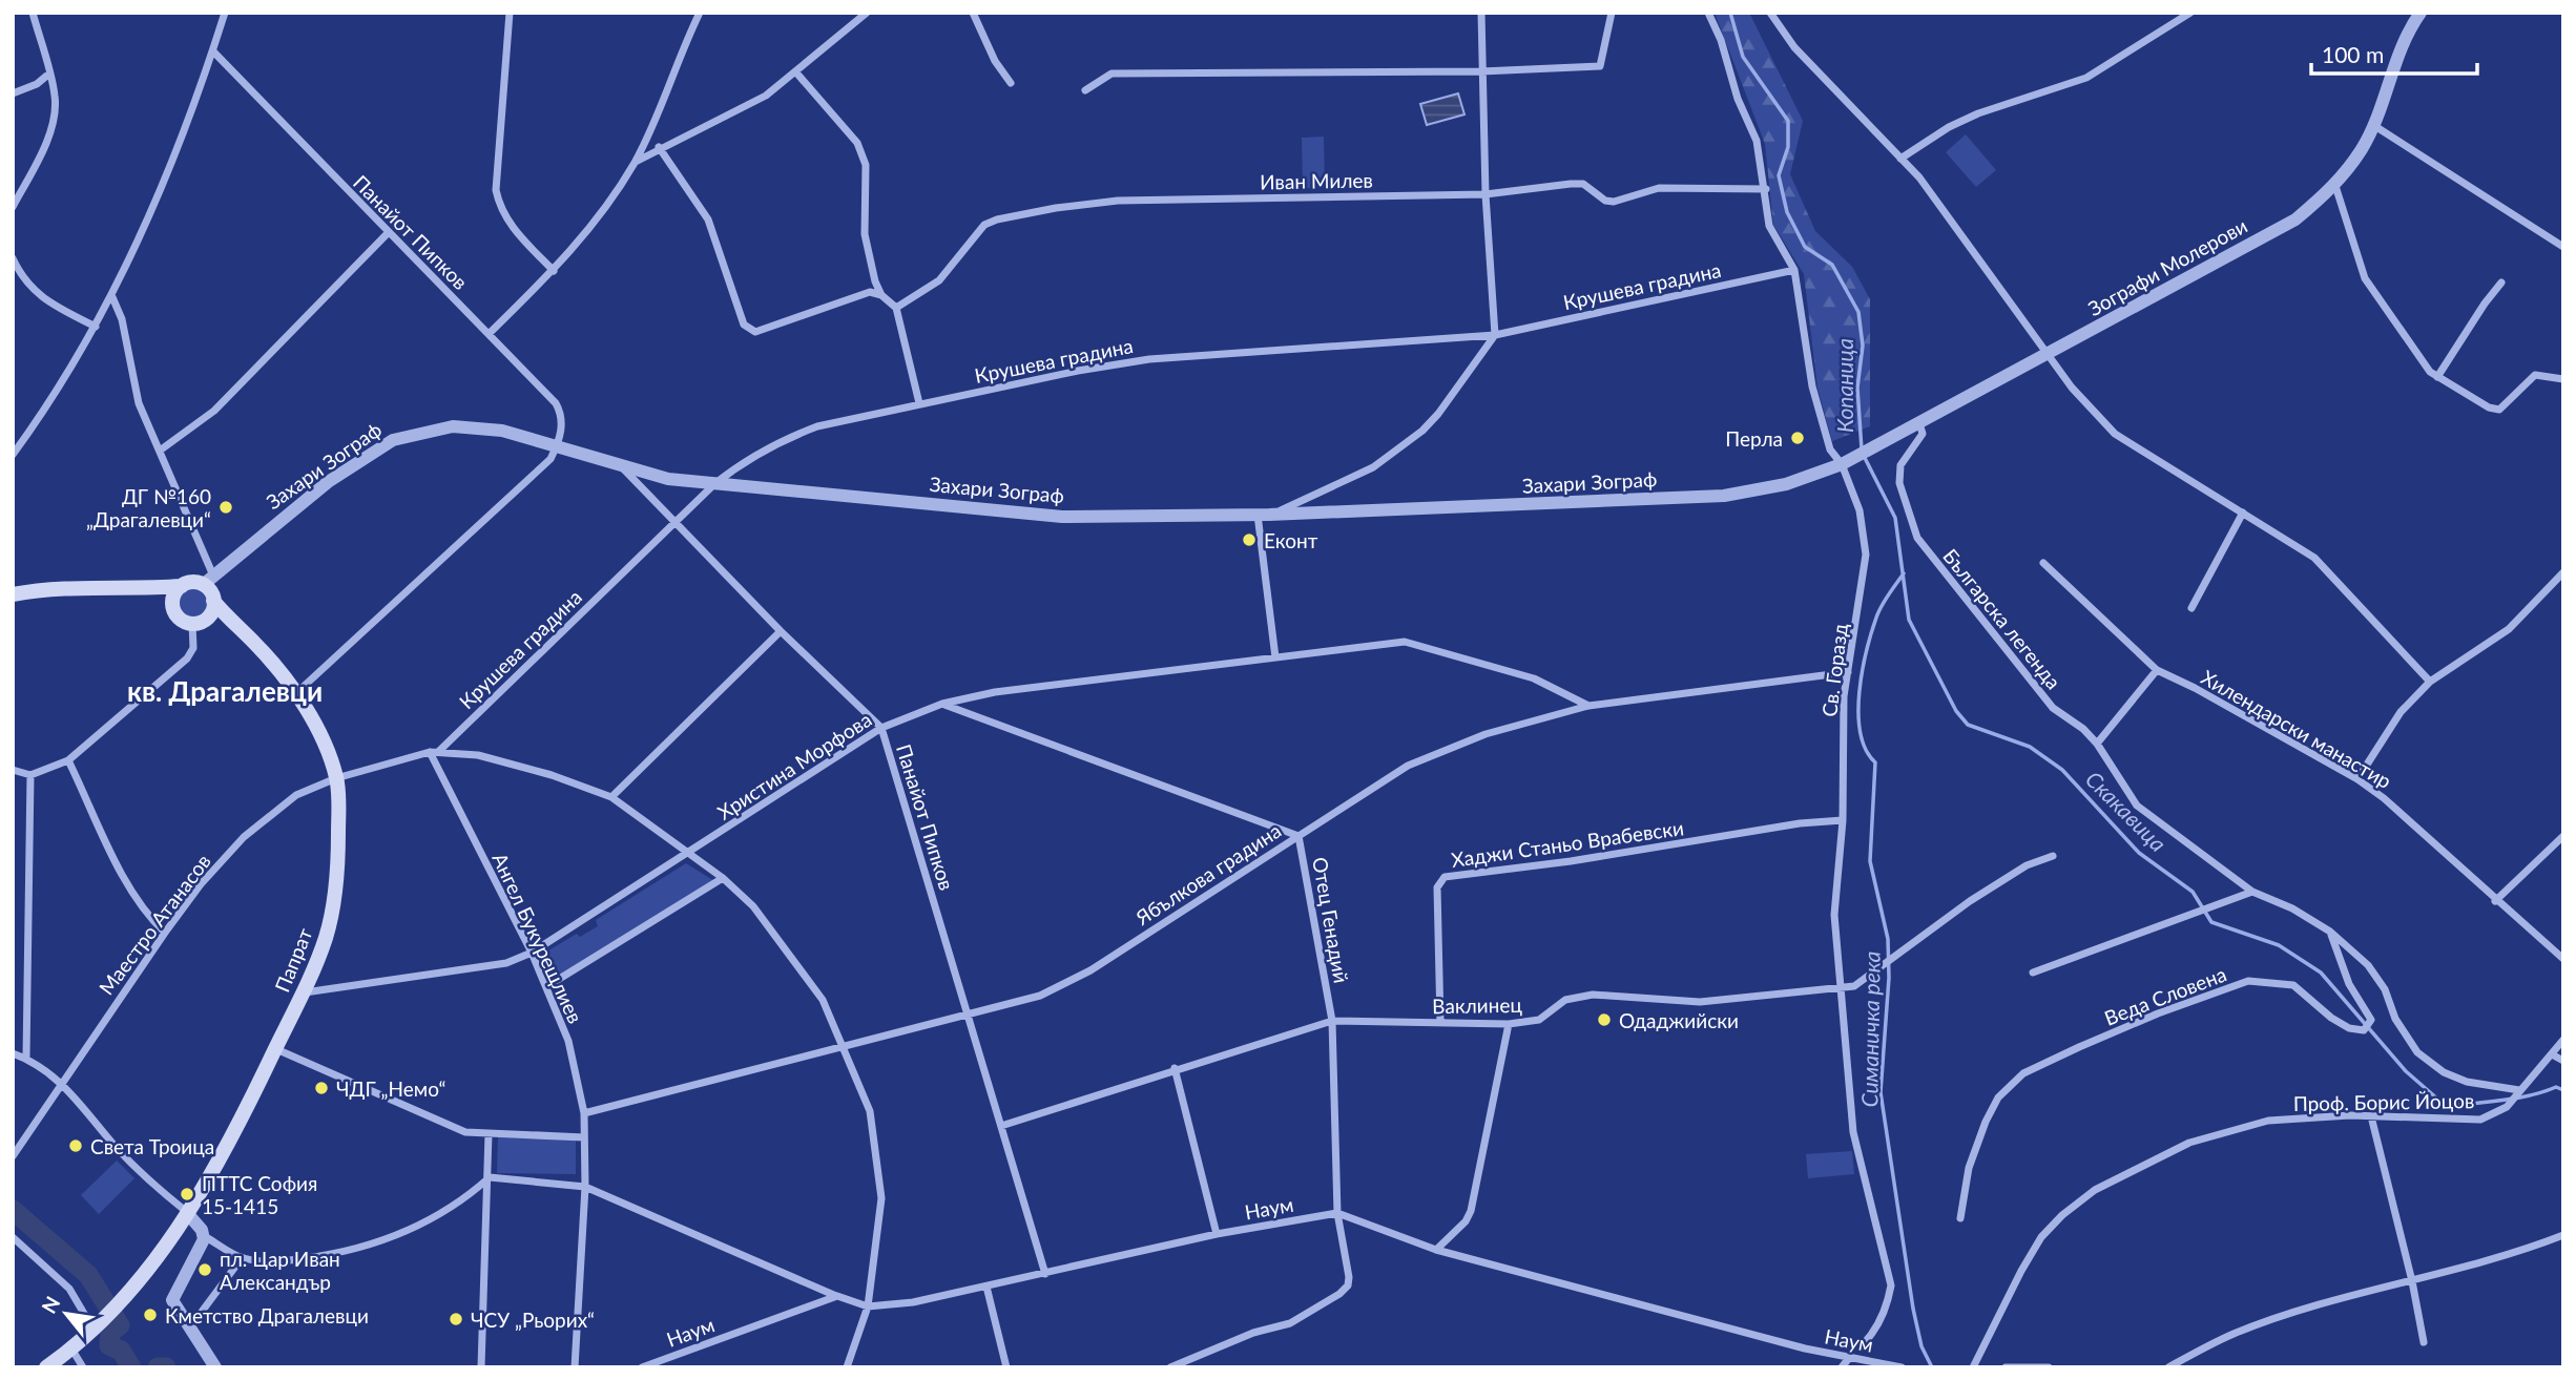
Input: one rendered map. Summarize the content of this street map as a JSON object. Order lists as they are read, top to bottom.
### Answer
{
  "streets": {
    "main road": ["Папрат"],
    "street": [
      "Иван Милев",
      "Панайот Пипков",
      "Зографи Молерови",
      "Крушева градина",
      "Захари Зограф",
      "Българска легенда",
      "Св. Горазд",
      "Хилендарски манастир",
      "Христина Морфова",
      "Хаджи Станьо Врабевски",
      "Ябълкова градина",
      "Отец Генадий",
      "Маестро Атанасов",
      "Ангел Букурещлиев",
      "Веда Словена",
      "Ваклинец",
      "Проф. Борис Йоцов",
      "Наум"
    ]
  },
  "crossings": [
    ["Иван Милев", "Св. Горазд"],
    ["Панайот Пипков", "Крушева градина"],
    ["Панайот Пипков", "Захари Зограф"],
    ["Панайот Пипков", "Христина Морфова"],
    ["Панайот Пипков", "Ябълкова градина"],
    ["Панайот Пипков", "Ваклинец"],
    ["Панайот Пипков", "Наум"],
    ["Зографи Молерови", "Захари Зограф"],
    ["Зографи Молерови", "Българска легенда"],
    ["Зографи Молерови", "Св. Горазд"],
    ["Крушева градина", "Захари Зограф"],
    ["Крушева градина", "Св. Горазд"],
    ["Крушева градина", "Маестро Атанасов"],
    ["Крушева градина", "Ангел Букурещлиев"],
    ["Захари Зограф", "Св. Горазд"],
    ["Захари Зограф", "Папрат"],
    ["Българска легенда", "Веда Словена"],
    ["Българска легенда", "Проф. Борис Йоцов"],
    ["Св. Горазд", "Хаджи Станьо Врабевски"],
    ["Св. Горазд", "Ябълкова градина"],
    ["Св. Горазд", "Ваклинец"],
    ["Христина Морфова", "Ябълкова градина"],
    ["Христина Морфова", "Отец Генадий"],
    ["Христина Морфова", "Маестро Атанасов"],
    ["Христина Морфова", "Ангел Букурещлиев"],
    ["Христина Морфова", "Папрат"],
    ["Хаджи Станьо Врабевски", "Ваклинец"],
    ["Ябълкова градина", "Отец Генадий"],
    ["Ябълкова градина", "Маестро Атанасов"],
    ["Ябълкова градина", "Ангел Букурещлиев"],
    ["Отец Генадий", "Ваклинец"],
    ["Отец Генадий", "Наум"],
    ["Маестро Атанасов", "Ангел Букурещлиев"],
    ["Маестро Атанасов", "Папрат"],
    ["Маестро Атанасов", "Наум"]
  ],
  "districts": ["кв. Драгалевци"],
  "water": ["Копаница", "Скакавица", "Симаничка река"],
  "places": [
    "Перла",
    "ДГ №160 „Драгалевци“",
    "Еконт",
    "Одаджийски",
    "ЧДГ „Немо“",
    "Света Троица",
    "ПТТС София 15-1415",
    "пл. Цар Иван Александър",
    "Кметство Драгалевци",
    "ЧСУ „Рьорих“"
  ],
  "scale_bar": "100 m",
  "north": "top left"
}
